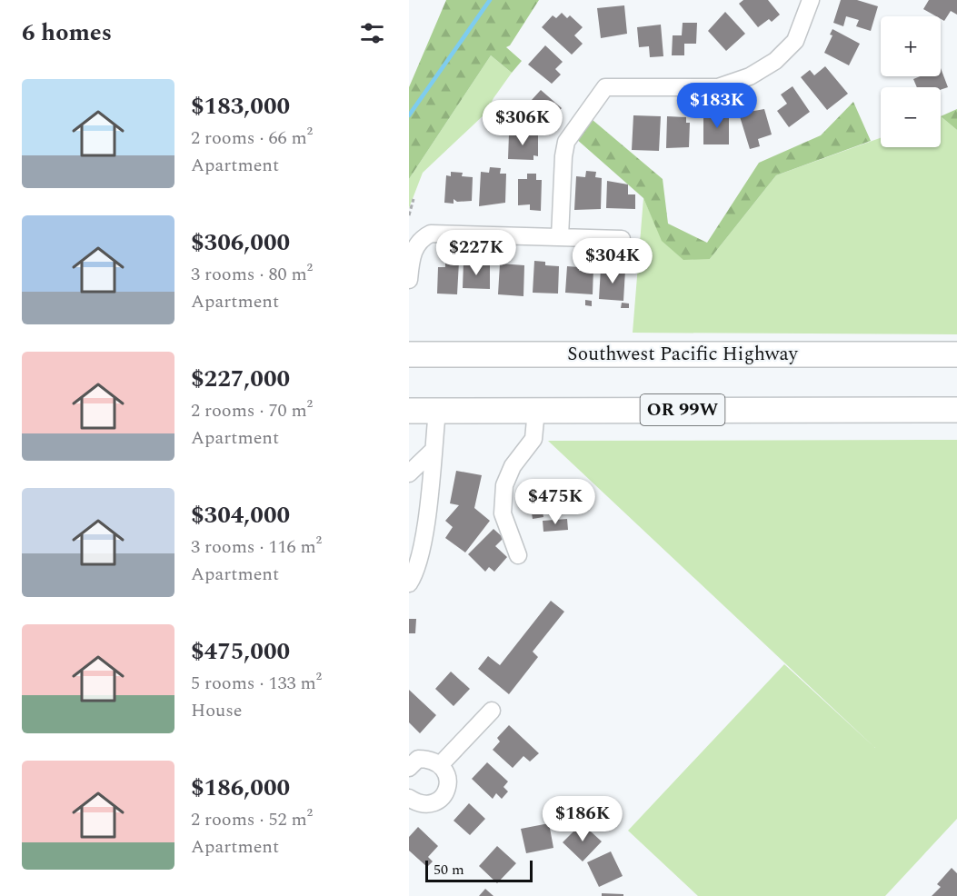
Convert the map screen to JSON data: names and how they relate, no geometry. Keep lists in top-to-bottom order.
{
  "streets": {
    "highway": ["Southwest Pacific Highway", "OR 99W"]
  },
  "scale_bar": "50 m",
  "page": {
    "heading": "6 homes",
    "map_buttons": ["+", "−"],
    "list": [
      {
        "name": "$183,000",
        "note": "2 rooms · 66 m² · Apartment"
      },
      {
        "name": "$306,000",
        "note": "3 rooms · 80 m² · Apartment"
      },
      {
        "name": "$227,000",
        "note": "2 rooms · 70 m² · Apartment"
      },
      {
        "name": "$304,000",
        "note": "3 rooms · 116 m² · Apartment"
      },
      {
        "name": "$475,000",
        "note": "5 rooms · 133 m² · House"
      },
      {
        "name": "$186,000",
        "note": "2 rooms · 52 m² · Apartment"
      }
    ],
    "price": [
      "$183K",
      "$306K",
      "$227K",
      "$304K",
      "$475K",
      "$186K"
    ],
    "scale": "50 m"
  }
}
